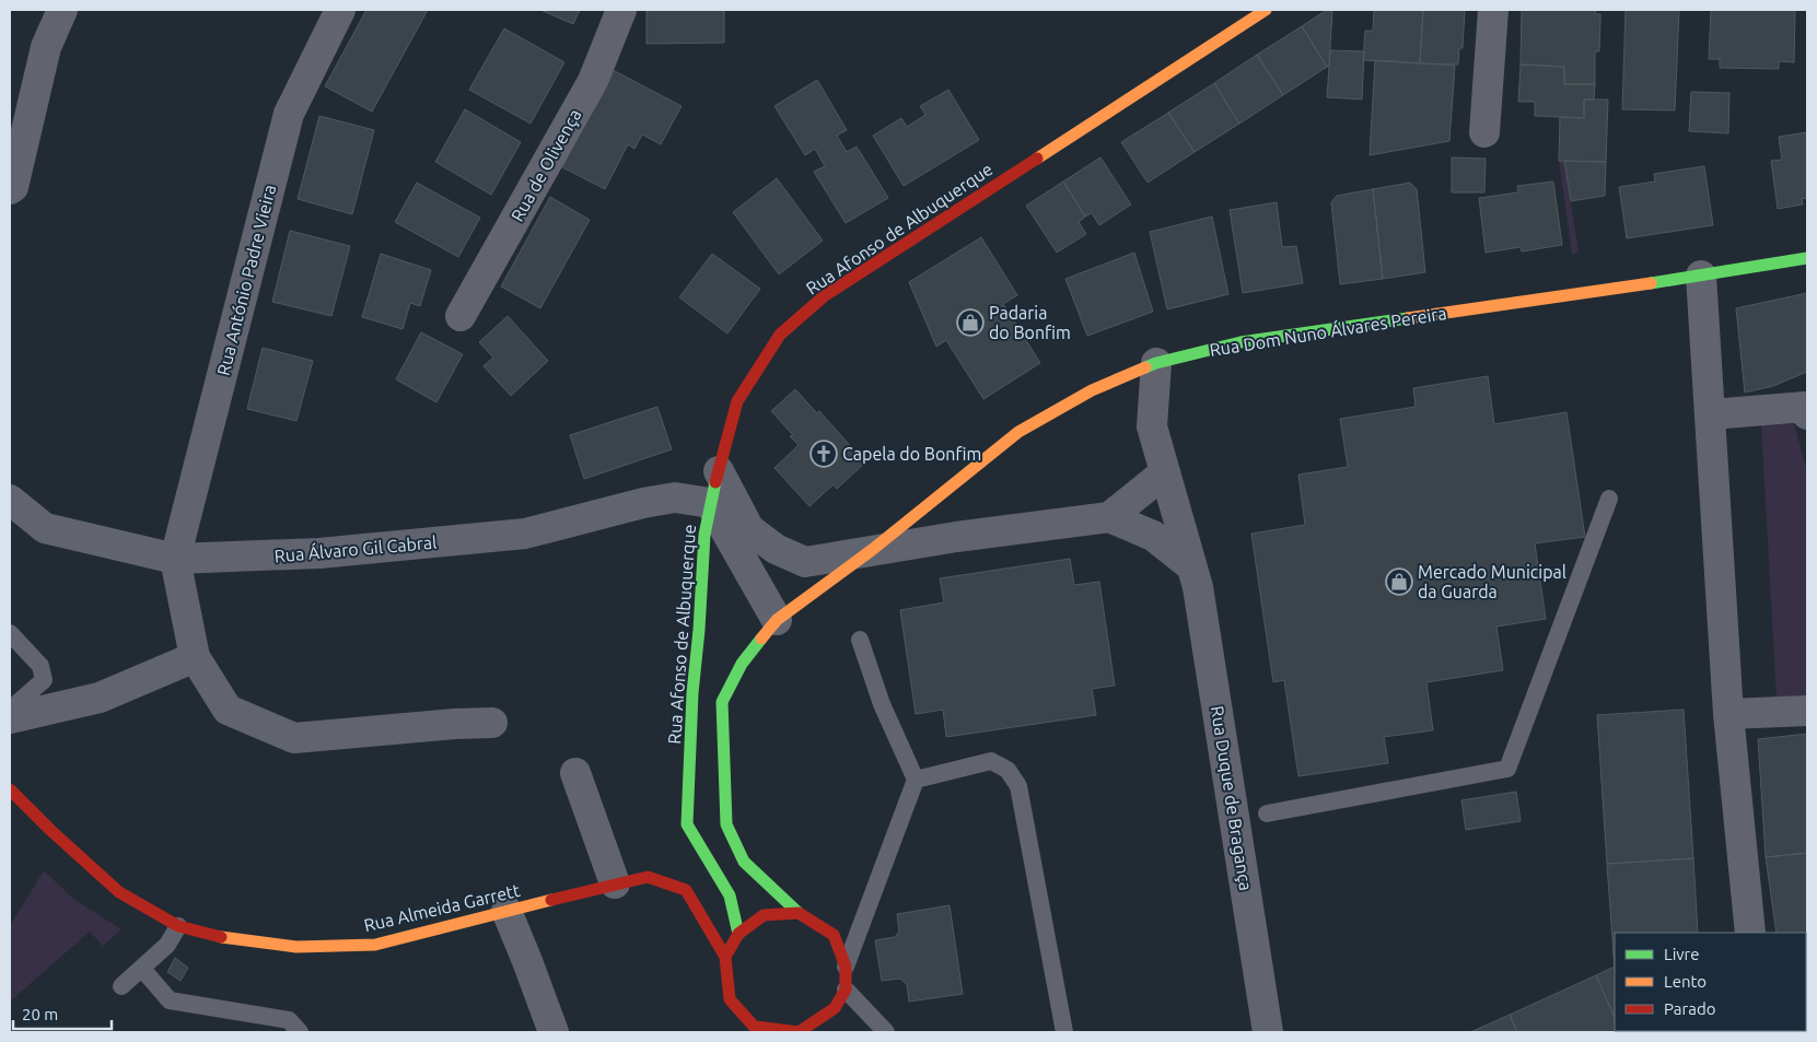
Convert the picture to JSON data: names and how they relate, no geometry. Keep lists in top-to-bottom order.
{
  "streets": {
    "street": [
      "Rua de Olivença",
      "Rua Afonso de Albuquerque",
      "Rua António Padre Vieira",
      "Rua Dom Nuno Álvares Pereira",
      "Rua Álvaro Gil Cabral",
      "Rua Duque de Bragança",
      "Rua Almeida Garrett"
    ]
  },
  "crossings": [
    ["Rua Afonso de Albuquerque", "Rua Dom Nuno Álvares Pereira"],
    ["Rua Afonso de Albuquerque", "Rua Álvaro Gil Cabral"],
    ["Rua Afonso de Albuquerque", "Rua Almeida Garrett"],
    ["Rua António Padre Vieira", "Rua Álvaro Gil Cabral"],
    ["Rua Dom Nuno Álvares Pereira", "Rua Duque de Bragança"],
    ["Rua Dom Nuno Álvares Pereira", "Rua Almeida Garrett"]
  ],
  "places": {
    "shop": ["Padaria do Bonfim", "Mercado Municipal da Guarda"],
    "church": ["Capela do Bonfim"]
  },
  "legend": ["Livre", "Lento", "Parado"],
  "scale_bar": "20 m"
}
